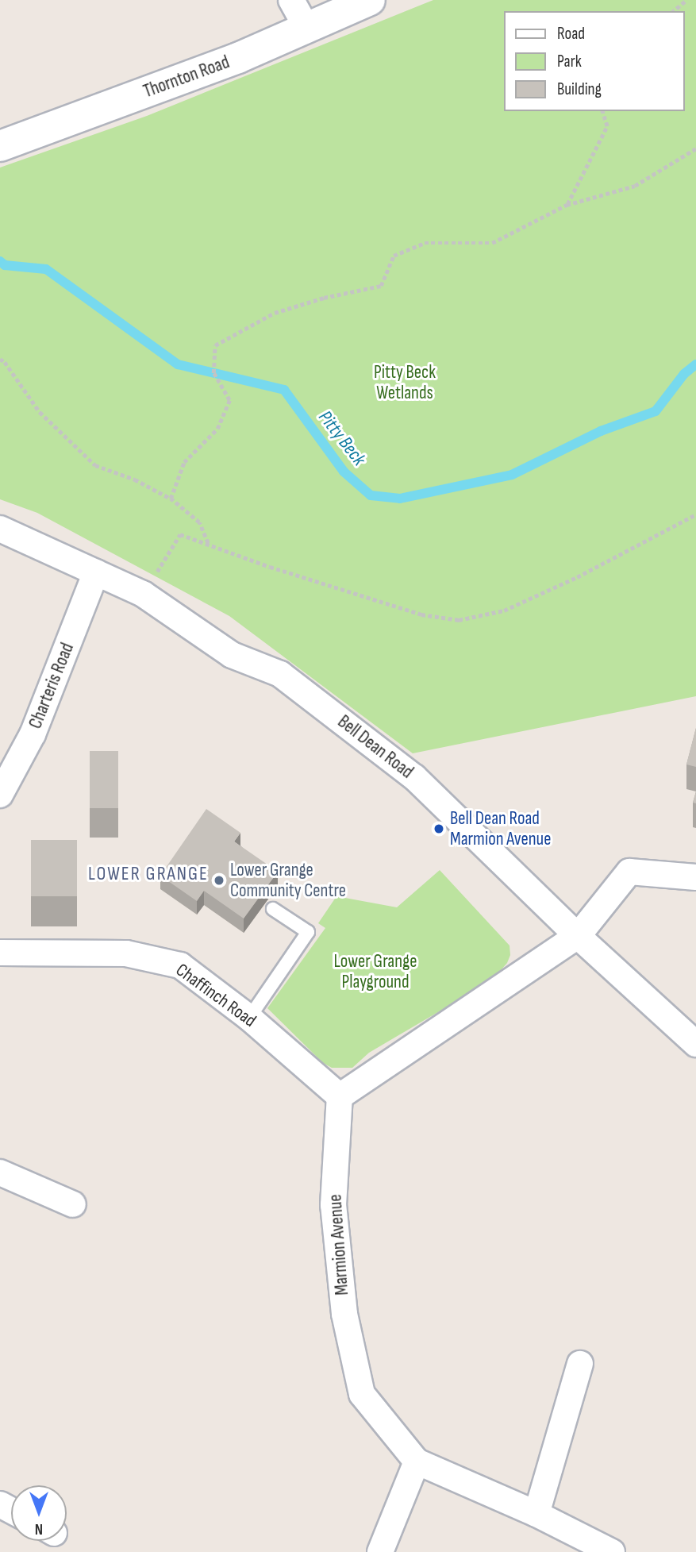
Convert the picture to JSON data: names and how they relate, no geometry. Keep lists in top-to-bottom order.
{
  "streets": {
    "main road": ["Thornton Road"],
    "street": [
      "Charteris Road",
      "Bell Dean Road",
      "Chaffinch Road",
      "Marmion Avenue"
    ]
  },
  "crossings": [
    ["Charteris Road", "Bell Dean Road"],
    ["Chaffinch Road", "Marmion Avenue"]
  ],
  "districts": ["LOWER GRANGE"],
  "water": ["Pitty Beck"],
  "parks": ["Pitty Beck Wetlands", "Lower Grange Playground"],
  "places": ["Bell Dean Road Marmion Avenue", "Lower Grange Community Centre"],
  "legend": ["Road", "Park", "Building"],
  "north": "bottom"
}
